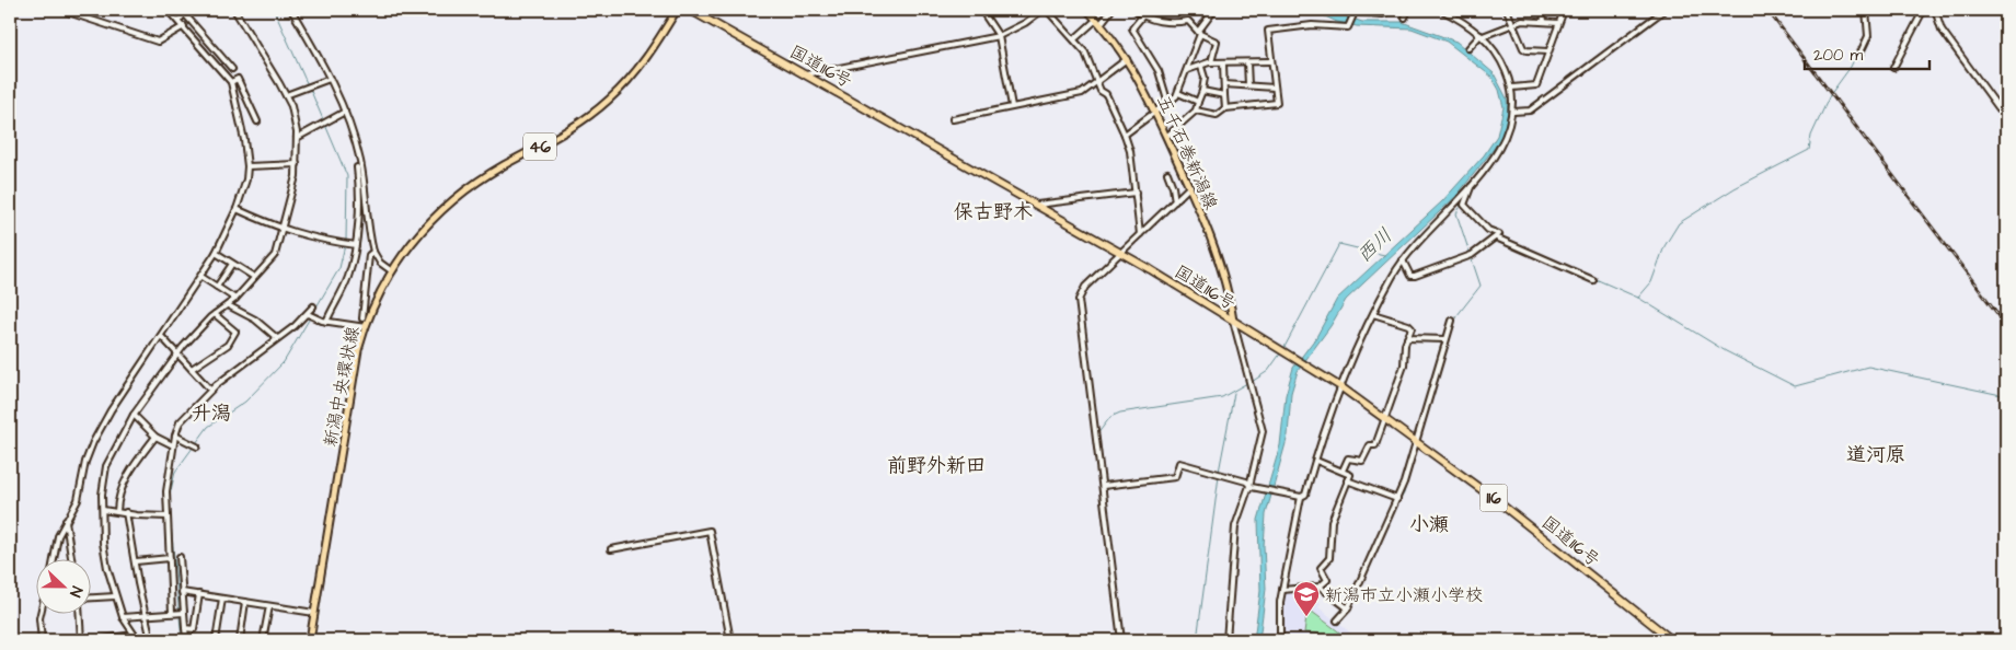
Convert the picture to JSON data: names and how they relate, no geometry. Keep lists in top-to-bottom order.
{
  "streets": {
    "highway": ["国道116号", "116"],
    "main road": ["46", "五千石巻新潟線", "新潟中央環状線"]
  },
  "crossings": [
    ["国道116号", "五千石巻新潟線"]
  ],
  "districts": [
    "保古野木",
    "升潟",
    "道河原",
    "前野外新田",
    "小瀬"
  ],
  "water": ["西川"],
  "places": {
    "school or university": ["新潟市立小瀬小学校"]
  },
  "scale_bar": "200 m",
  "north": "right"
}
